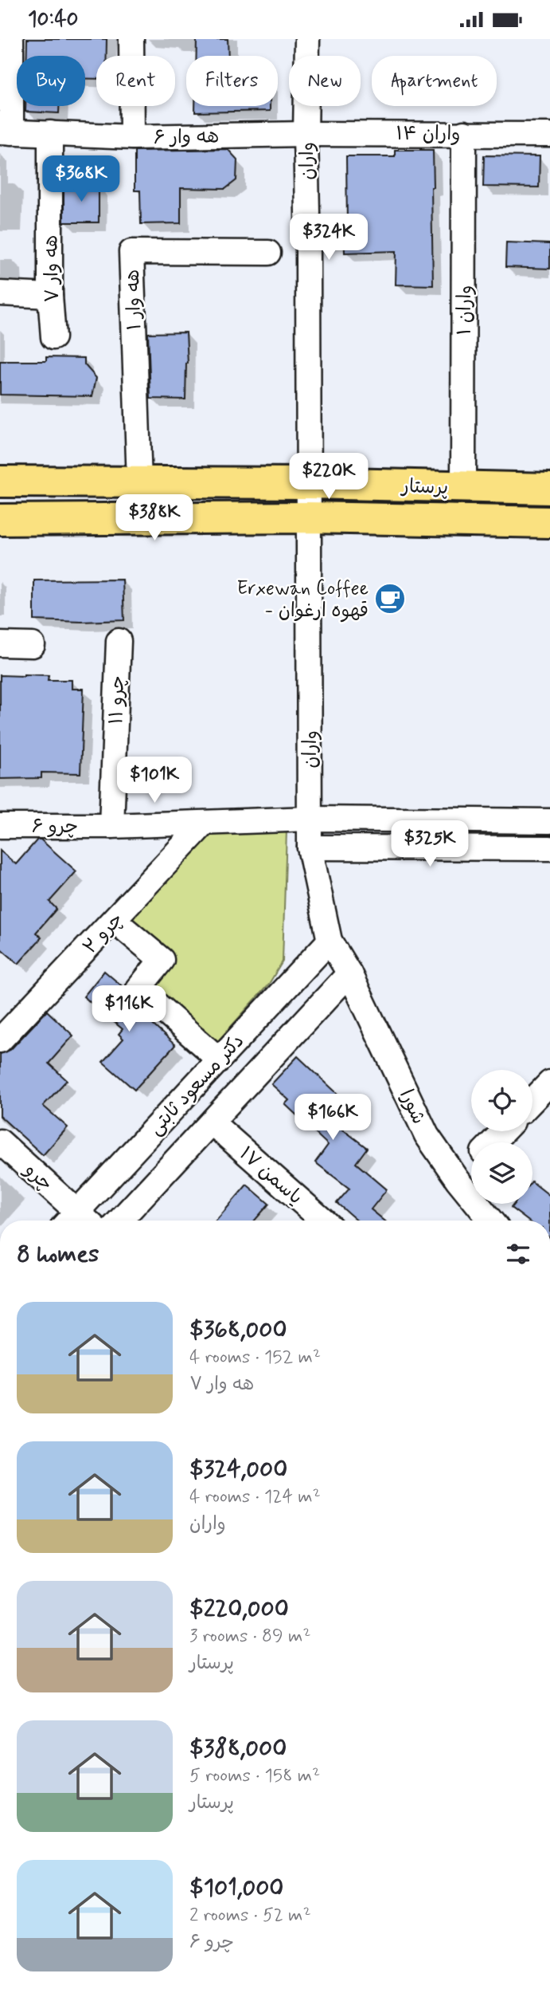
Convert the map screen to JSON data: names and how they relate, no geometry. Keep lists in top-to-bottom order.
{
  "streets": {
    "main road": ["پرستار"],
    "street": [
      "واران ۱۴",
      "هه وار ۶",
      "واران",
      "هه وار ۷",
      "هه وار ۱",
      "واران ۱",
      "چرو ۱۱",
      "چرو ۶",
      "چرو ۲",
      "دکتر مسعود ثابتی",
      "شورا",
      "یاسمن ۱۷",
      "چرو"
    ]
  },
  "crossings": [
    ["واران ۱۴", "هه وار ۶"],
    ["واران ۱۴", "واران"],
    ["واران ۱۴", "واران ۱"],
    ["هه وار ۶", "واران"],
    ["هه وار ۶", "هه وار ۷"],
    ["واران", "پرستار"],
    ["واران", "چرو ۶"],
    ["واران", "دکتر مسعود ثابتی"],
    ["واران", "شورا"],
    ["هه وار ۱", "پرستار"],
    ["واران ۱", "پرستار"],
    ["چرو ۱۱", "چرو ۶"],
    ["چرو ۶", "چرو ۲"],
    ["دکتر مسعود ثابتی", "شورا"],
    ["دکتر مسعود ثابتی", "یاسمن ۱۷"],
    ["دکتر مسعود ثابتی", "چرو"]
  ],
  "places": {
    "cafe": ["Erxewan Coffee - قهوه ارغوان"]
  },
  "page": {
    "status": "10:40",
    "chip": [
      "Buy",
      "Rent",
      "Filters",
      "New",
      "Apartment"
    ],
    "price": [
      "$368K",
      "$324K",
      "$220K",
      "$388K",
      "$101K",
      "$325K",
      "$116K",
      "$166K"
    ],
    "heading": "8 homes",
    "list": [
      {
        "name": "$368,000",
        "note": "4 rooms · 152 m² · هه وار ۷"
      },
      {
        "name": "$324,000",
        "note": "4 rooms · 124 m² · واران"
      },
      {
        "name": "$220,000",
        "note": "3 rooms · 89 m² · پرستار"
      },
      {
        "name": "$388,000",
        "note": "5 rooms · 158 m² · پرستار"
      },
      {
        "name": "$101,000",
        "note": "2 rooms · 52 m² · چرو ۶"
      }
    ]
  }
}
